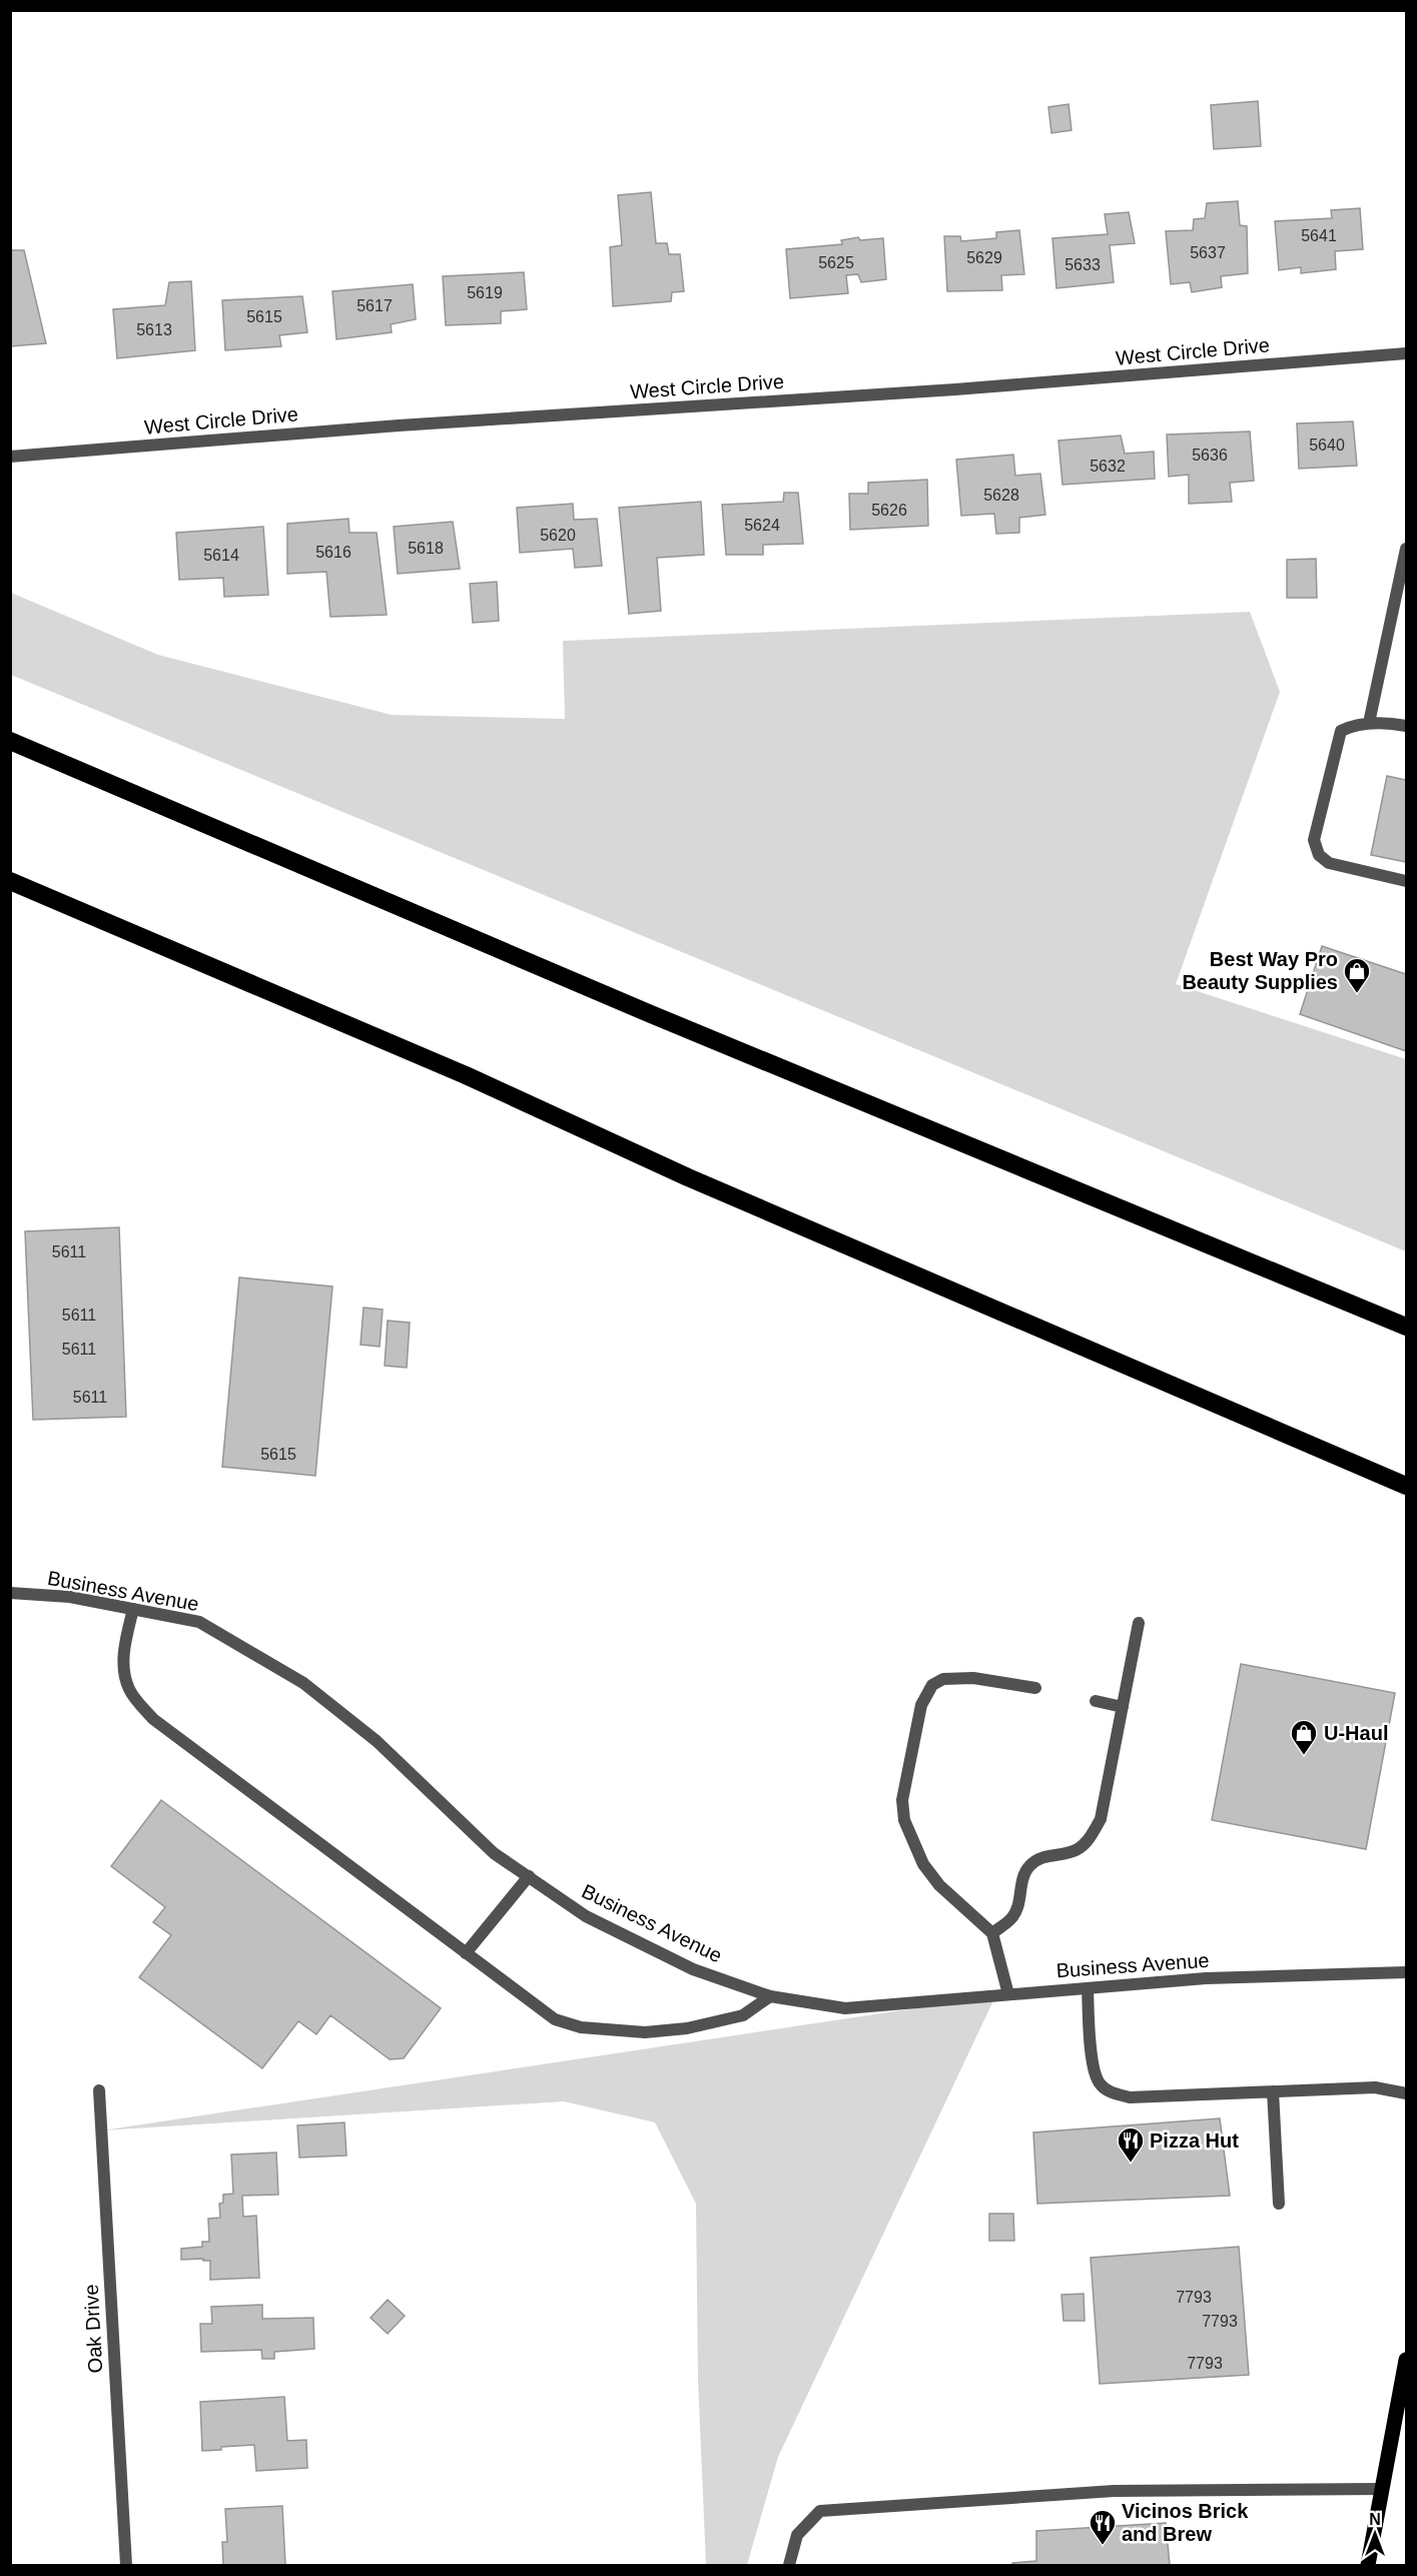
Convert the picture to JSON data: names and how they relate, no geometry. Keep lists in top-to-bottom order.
{
  "streets": {
    "street": ["West Circle Drive", "Business Avenue", "Oak Drive"]
  },
  "places": {
    "shop": ["Best Way Pro Beauty Supplies", "U-Haul"],
    "restaurant": ["Pizza Hut", "Vicinos Brick and Brew"]
  },
  "house_numbers": [
    "5641",
    "5637",
    "5629",
    "5625",
    "5633",
    "5619",
    "5617",
    "5615",
    "5613",
    "5640",
    "5636",
    "5632",
    "5628",
    "5626",
    "5624",
    "5620",
    "5618",
    "5616",
    "5614",
    "5611",
    "5611",
    "5611",
    "5611",
    "5615",
    "7793",
    "7793",
    "7793"
  ],
  "north": "top"
}
